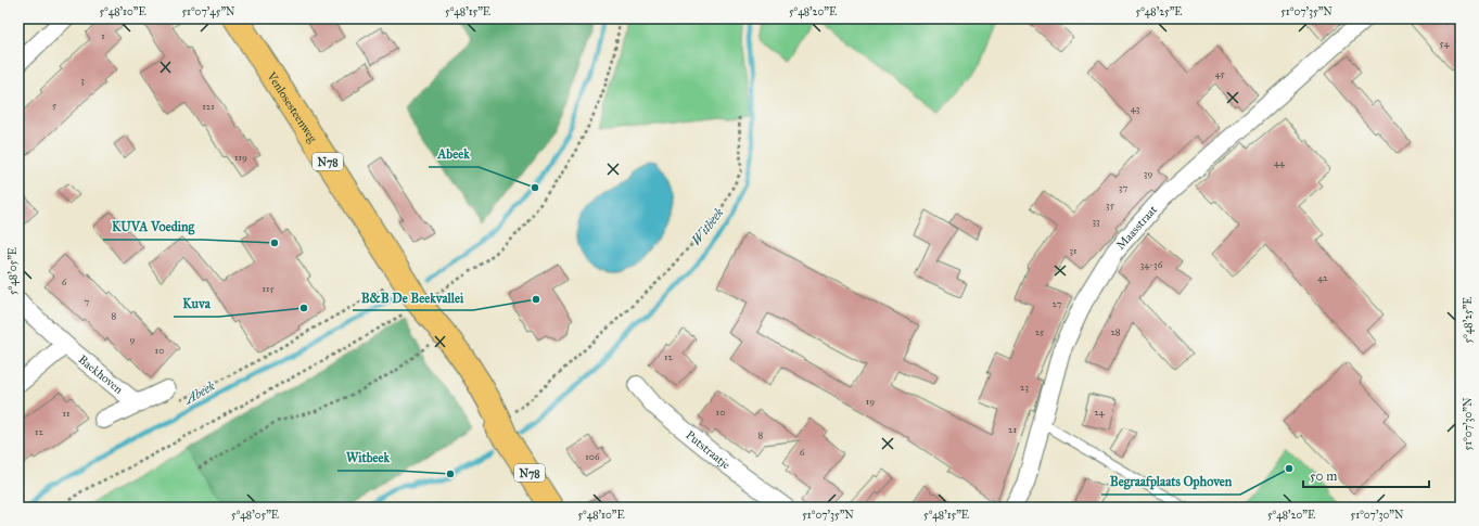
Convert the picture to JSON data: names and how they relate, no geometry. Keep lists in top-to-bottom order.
{
  "streets": {
    "main road": ["Venlosesteenweg", "N78"],
    "street": ["Maasstraat", "Baekhoven", "Putstraatje"]
  },
  "water": ["Witbeek", "Abeek"],
  "places": [
    "Abeek",
    "KUVA Voeding",
    "B&B De Beekvallei",
    "Kuva",
    "Begraafplaats Ophoven",
    "Witbeek"
  ],
  "house_numbers": [
    "1",
    "54",
    "45",
    "3",
    "5",
    "121",
    "43",
    "119",
    "44",
    "39",
    "37",
    "35",
    "33",
    "31",
    "34-36",
    "42",
    "6",
    "115",
    "7",
    "27",
    "8",
    "25",
    "28",
    "9",
    "10",
    "12",
    "23",
    "19",
    "10",
    "24",
    "11",
    "21",
    "12",
    "8",
    "6",
    "106"
  ],
  "scale_bar": "50 m",
  "coordinates": [
    "5°48'10\"E",
    "51°07'45\"N",
    "5°48'15\"E",
    "5°48'20\"E",
    "5°48'25\"E",
    "51°07'35\"N",
    "5°48'05\"E",
    "51°07'30\"N"
  ]
}
